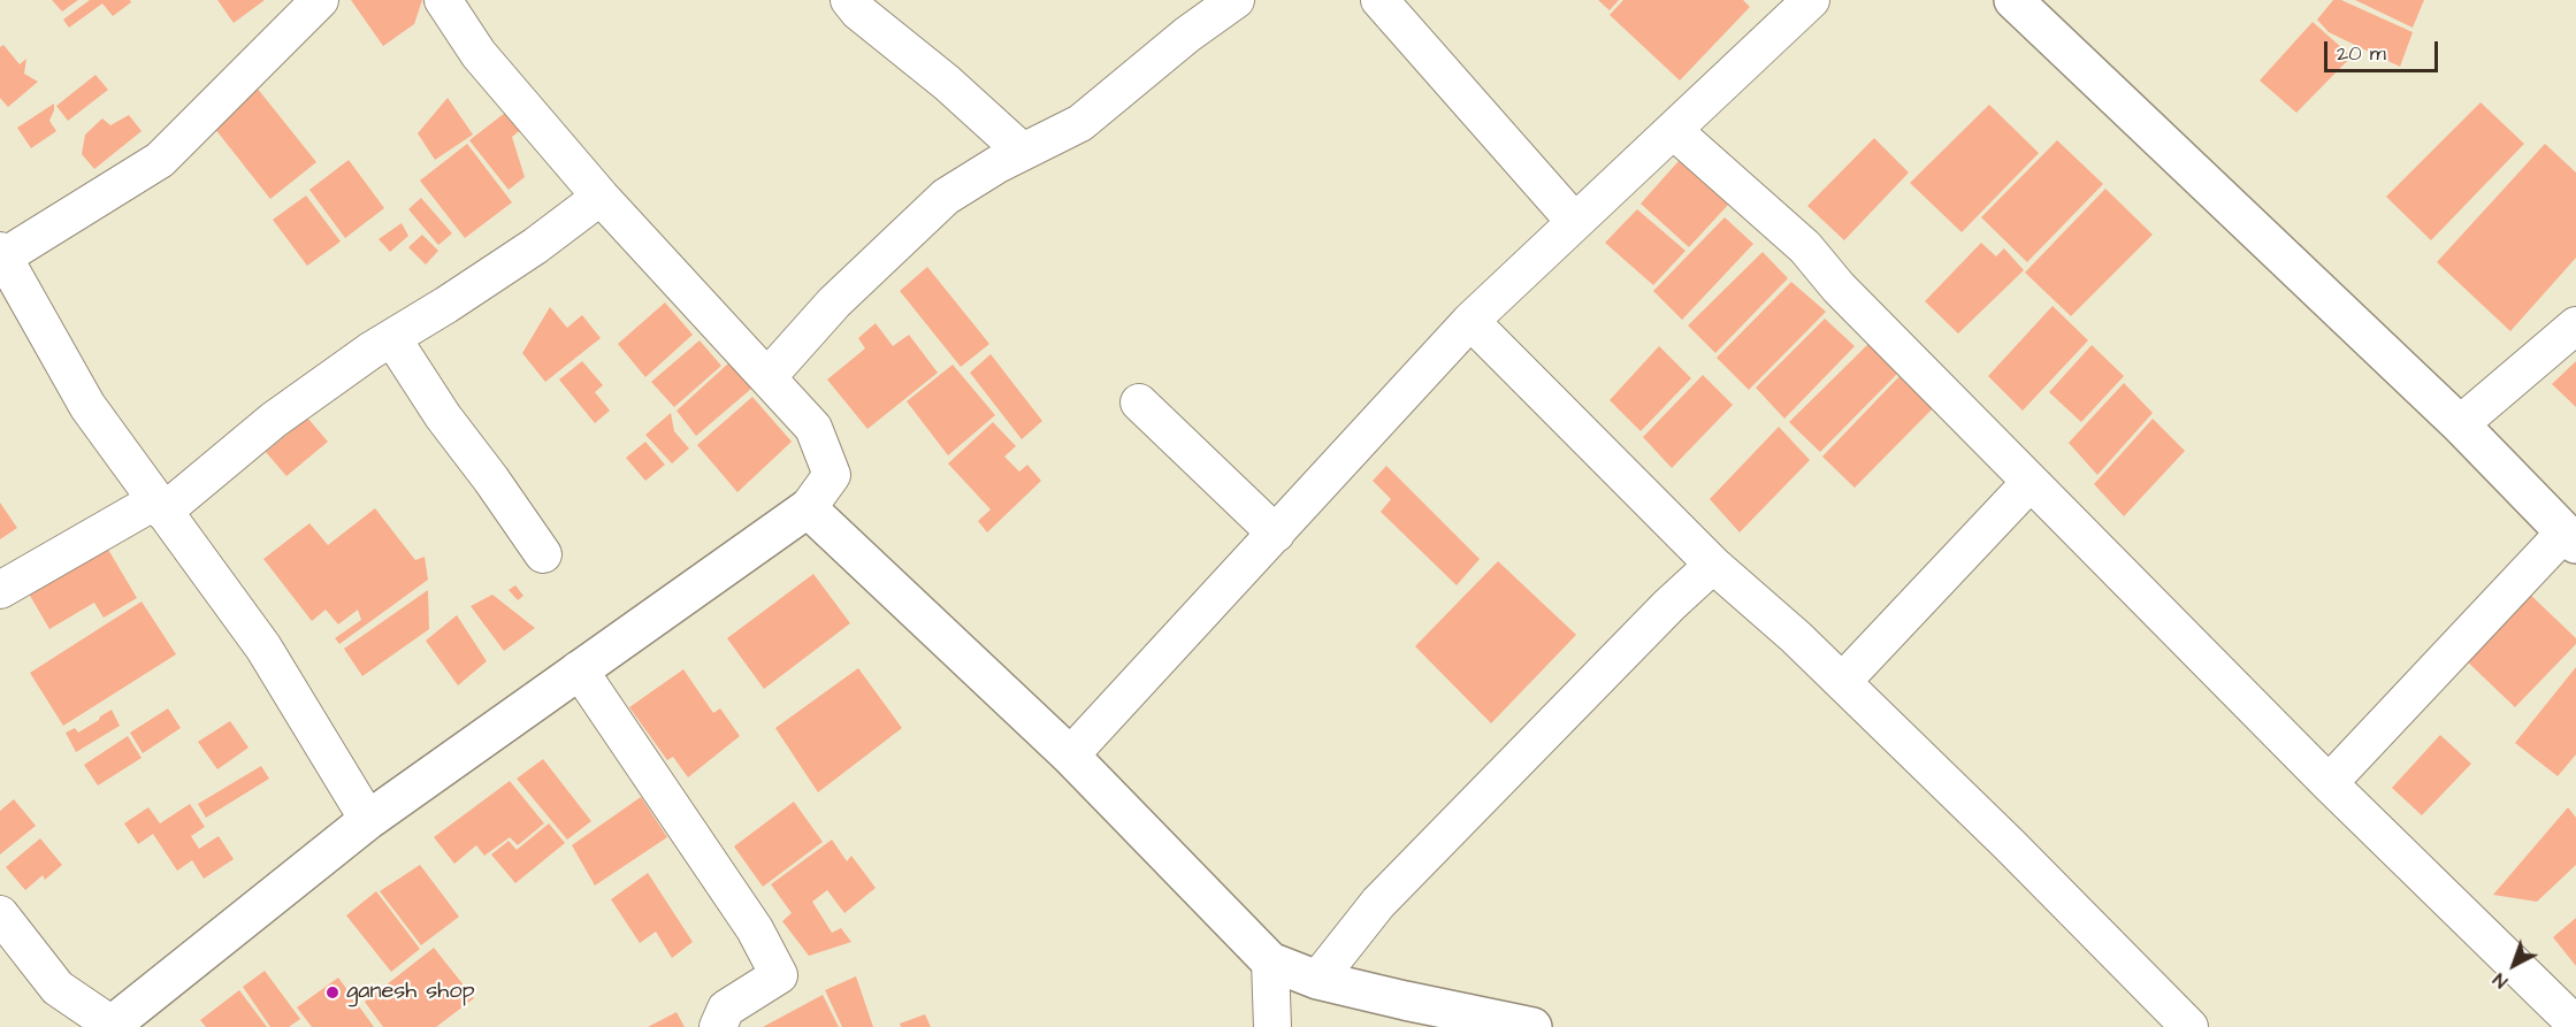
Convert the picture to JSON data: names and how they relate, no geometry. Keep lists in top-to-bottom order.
{
  "places": ["ganesh shop"],
  "scale_bar": "20 m",
  "north": "bottom left"
}
